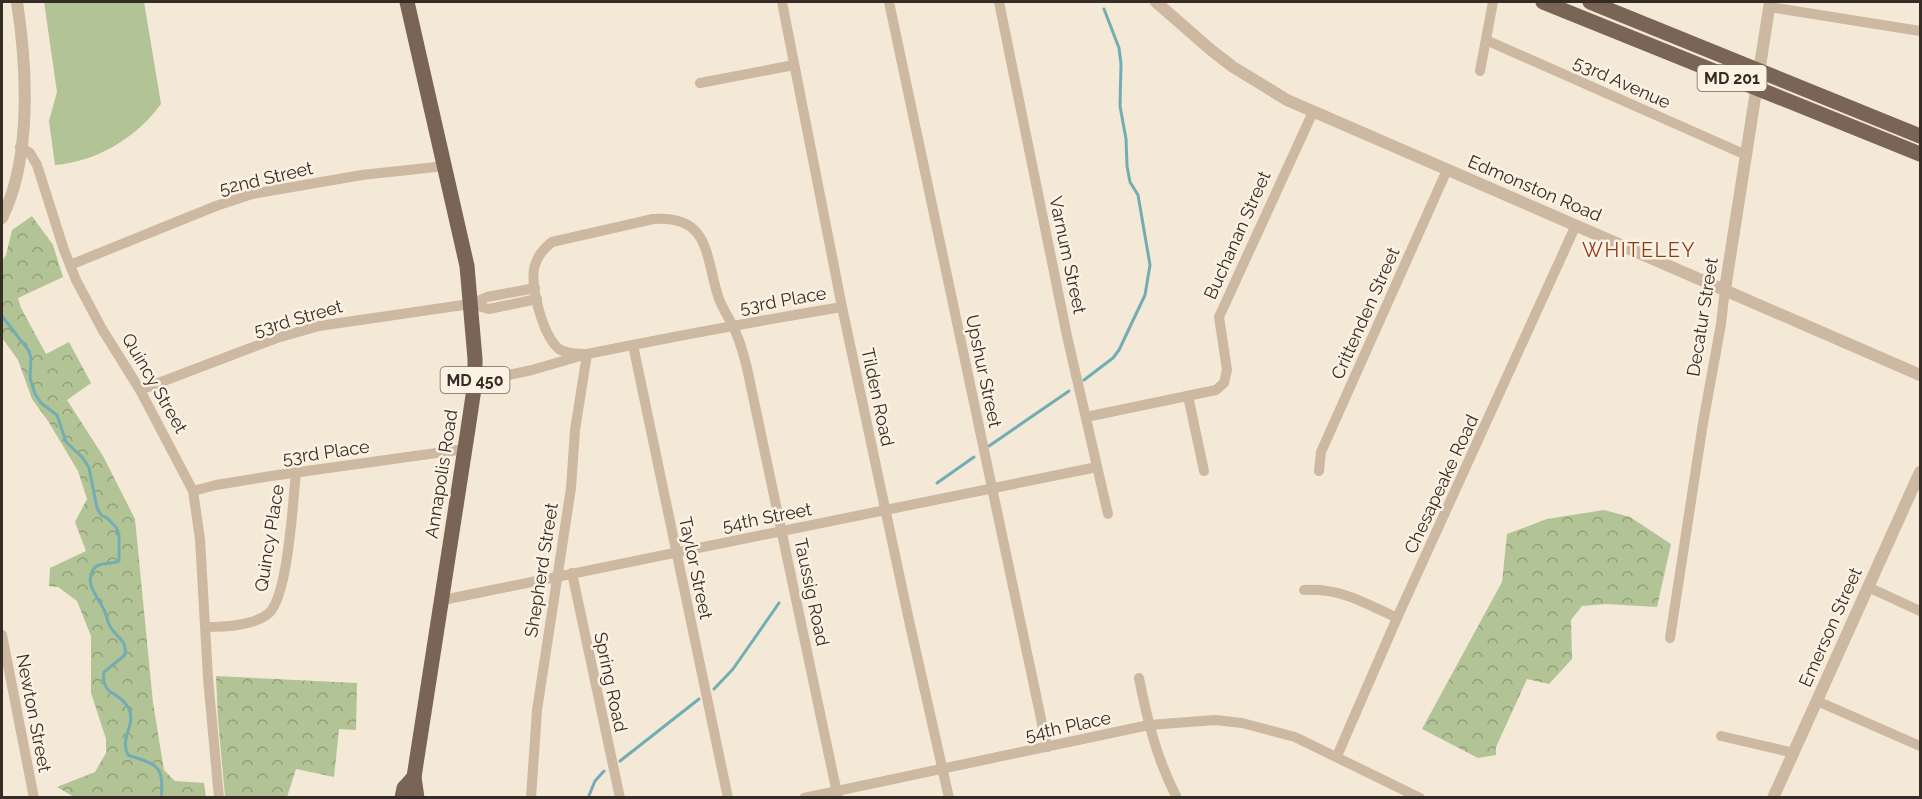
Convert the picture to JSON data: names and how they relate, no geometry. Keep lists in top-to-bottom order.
{
  "streets": {
    "main road": ["MD 201", "MD 450", "Annapolis Road"],
    "street": [
      "53rd Avenue",
      "52nd Street",
      "Edmonston Road",
      "Buchanan Street",
      "Varnum Street",
      "53rd Place",
      "Crittenden Street",
      "Decatur Street",
      "53rd Street",
      "Upshur Street",
      "Quincy Street",
      "Tilden Road",
      "Chesapeake Road",
      "54th Street",
      "Quincy Place",
      "Taylor Street",
      "Shepherd Street",
      "Taussig Road",
      "Emerson Street",
      "Spring Road",
      "Newton Street",
      "54th Place"
    ]
  },
  "crossings": [
    ["MD 201", "Decatur Street"],
    ["53rd Avenue", "Decatur Street"],
    ["52nd Street", "Quincy Street"],
    ["52nd Street", "Annapolis Road"],
    ["Edmonston Road", "Buchanan Street"],
    ["Edmonston Road", "Crittenden Street"],
    ["Edmonston Road", "Decatur Street"],
    ["Edmonston Road", "Chesapeake Road"],
    ["Varnum Street", "54th Street"],
    ["53rd Place", "Quincy Street"],
    ["53rd Place", "Tilden Road"],
    ["53rd Place", "Annapolis Road"],
    ["53rd Place", "Quincy Place"],
    ["53rd Place", "Taylor Street"],
    ["53rd Place", "Shepherd Street"],
    ["53rd Place", "Taussig Road"],
    ["53rd Street", "Quincy Street"],
    ["53rd Street", "Annapolis Road"],
    ["Upshur Street", "54th Street"],
    ["Upshur Street", "54th Place"],
    ["Quincy Street", "Quincy Place"],
    ["Tilden Road", "54th Street"],
    ["Tilden Road", "54th Place"],
    ["Annapolis Road", "54th Street"],
    ["Chesapeake Road", "54th Place"],
    ["54th Street", "Taylor Street"],
    ["54th Street", "Shepherd Street"],
    ["54th Street", "Taussig Road"],
    ["54th Street", "Spring Road"],
    ["Taussig Road", "54th Place"]
  ],
  "districts": ["WHITELEY"]
}
